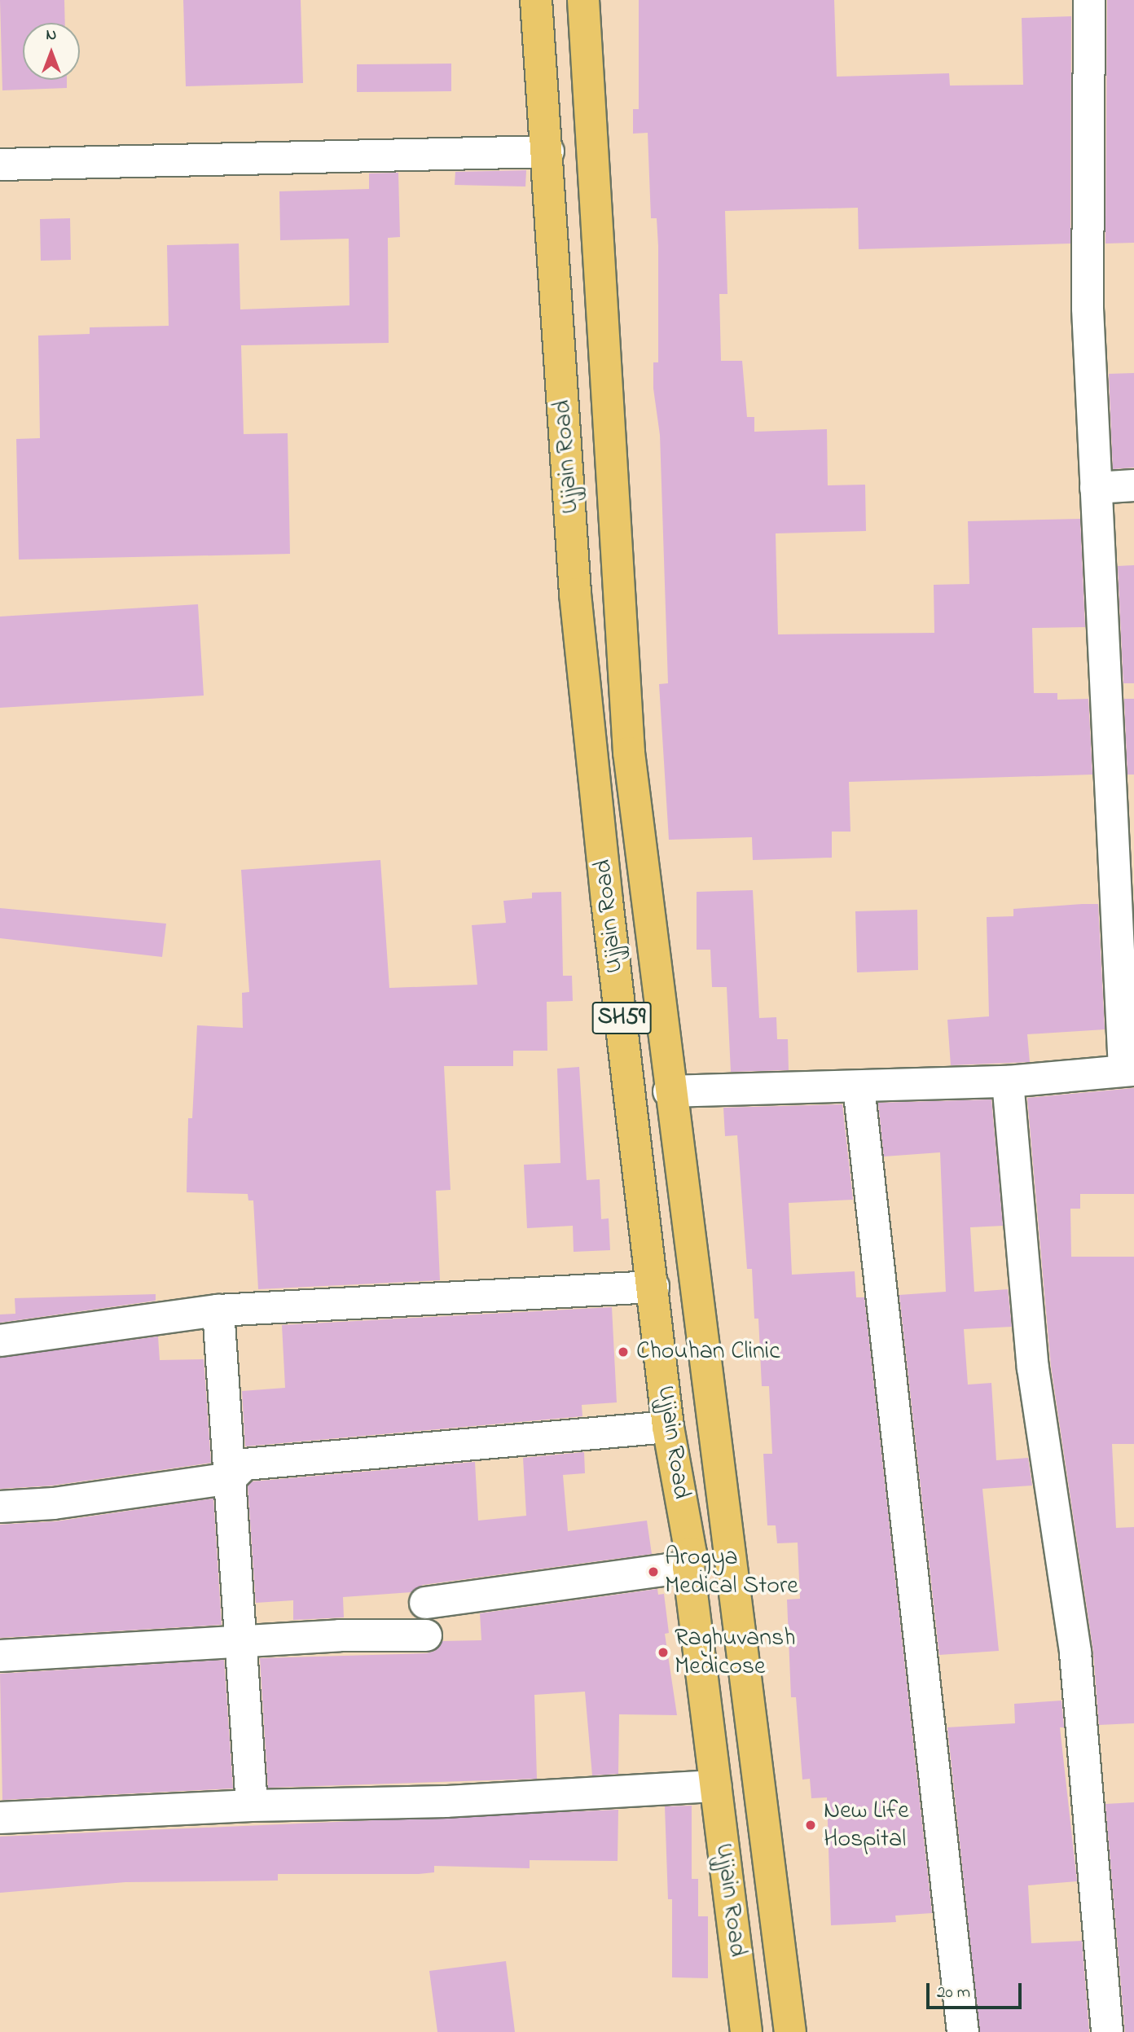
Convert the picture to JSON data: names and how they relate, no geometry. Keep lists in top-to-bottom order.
{
  "streets": {
    "main road": ["Ujjain Road", "SH59"]
  },
  "places": [
    "Chouhan Clinic",
    "Arogya Medical Store",
    "Raghuvansh Medicose",
    "New Life Hospital"
  ],
  "scale_bar": "20 m",
  "north": "top"
}
